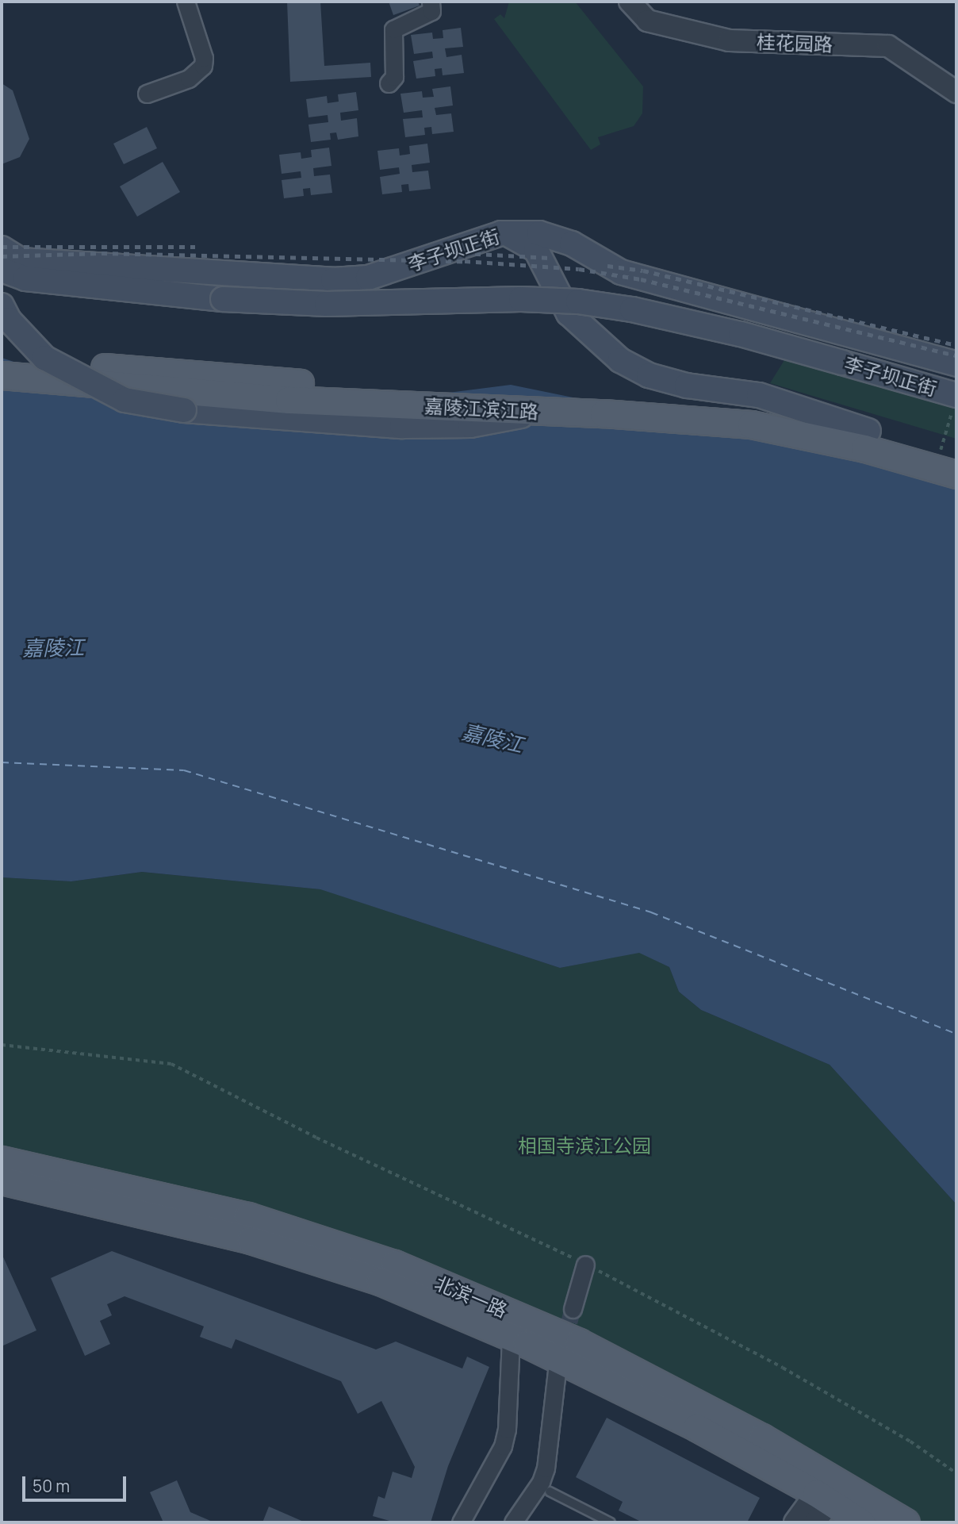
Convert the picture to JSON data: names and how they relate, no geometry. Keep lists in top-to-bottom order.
{
  "streets": {
    "main road": ["李子坝正街", "嘉陵江滨江路", "北滨一路"],
    "street": ["桂花园路"]
  },
  "water": ["嘉陵江"],
  "parks": ["相国寺滨江公园"],
  "scale_bar": "50 m"
}
